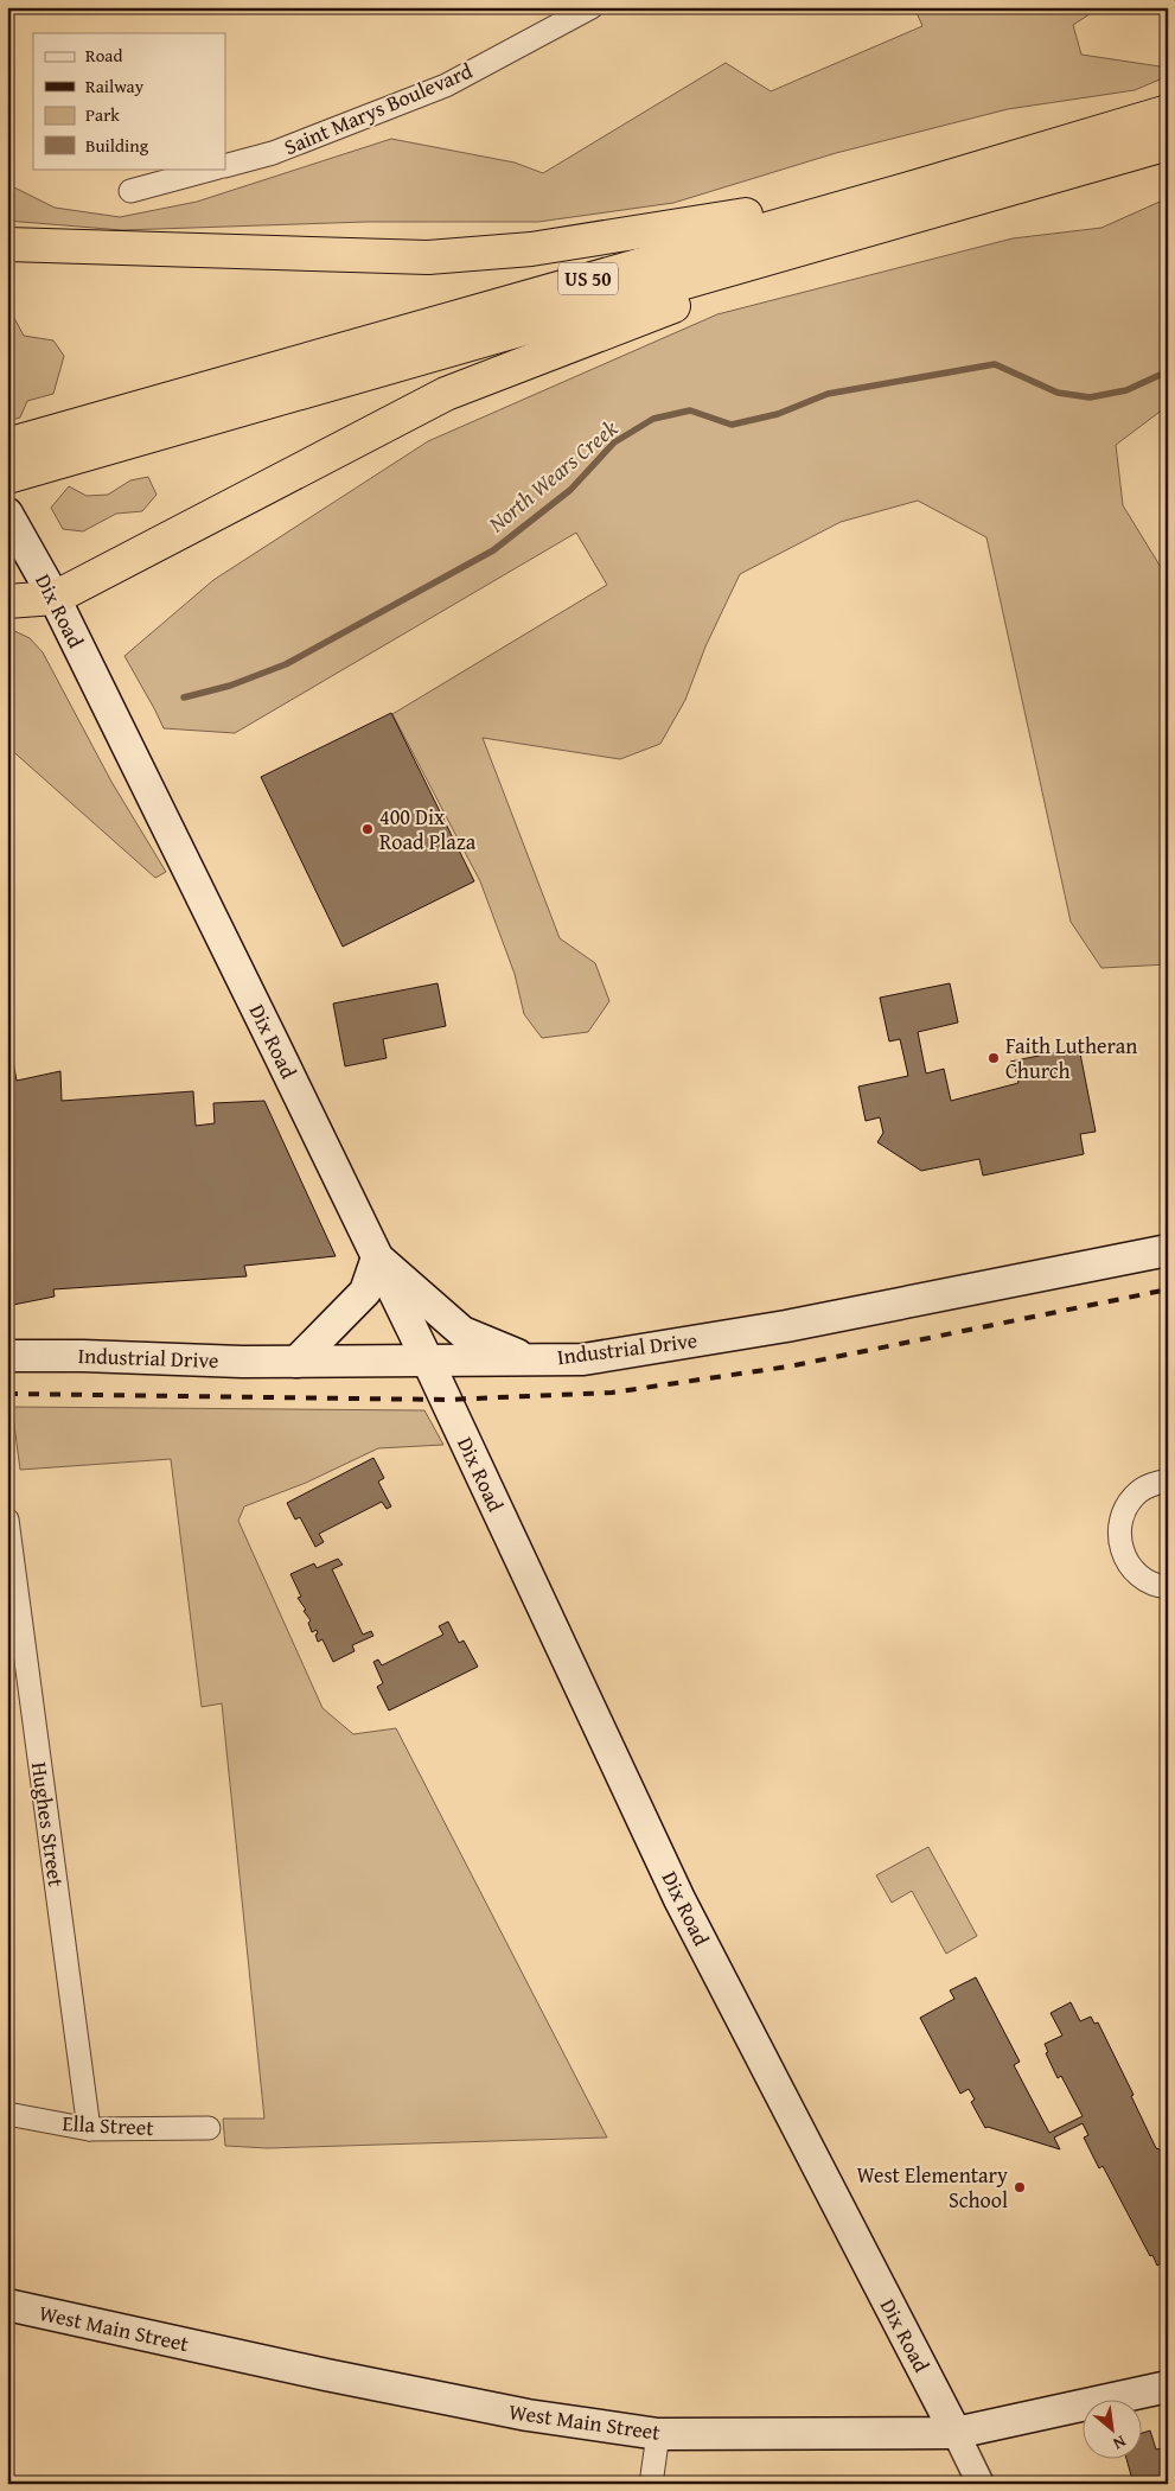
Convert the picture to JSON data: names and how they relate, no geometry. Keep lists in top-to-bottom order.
{
  "streets": {
    "highway": ["US 50"],
    "main road": ["Dix Road", "Industrial Drive", "West Main Street"],
    "street": ["Saint Marys Boulevard", "Hughes Street", "Ella Street"]
  },
  "crossings": [
    ["Dix Road", "Industrial Drive"],
    ["Dix Road", "West Main Street"],
    ["Hughes Street", "Ella Street"]
  ],
  "water": ["North Wears Creek"],
  "places": ["400 Dix Road Plaza", "Faith Lutheran Church", "West Elementary School"],
  "legend": [
    "Road",
    "Railway",
    "Park",
    "Building"
  ],
  "north": "bottom right"
}
